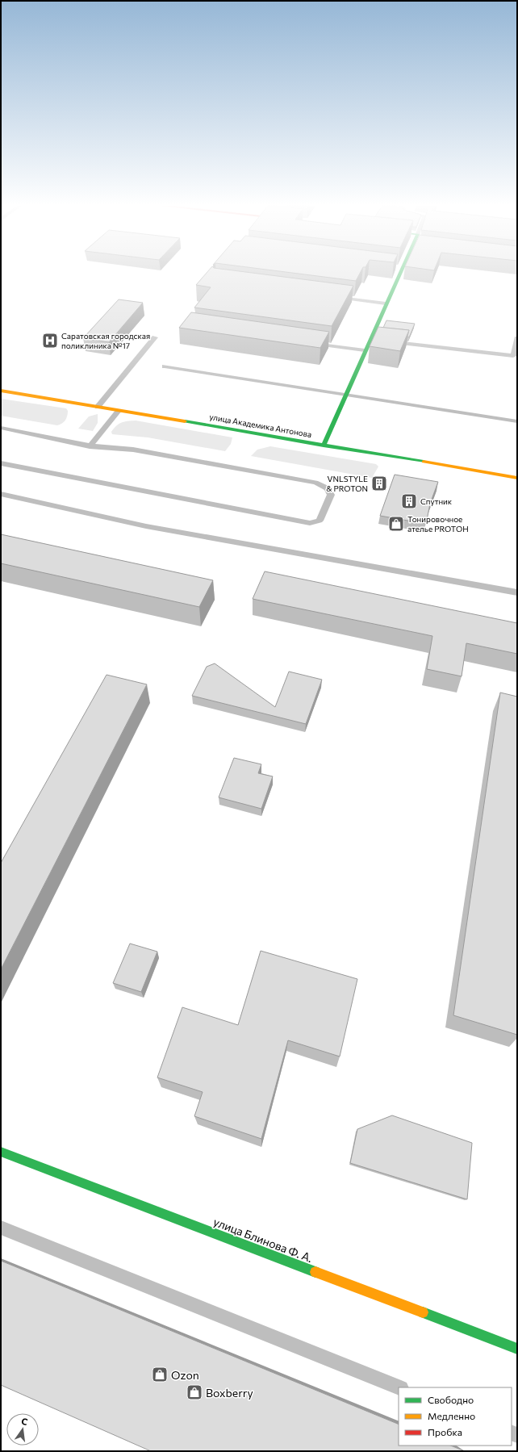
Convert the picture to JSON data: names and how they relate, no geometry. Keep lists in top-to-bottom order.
{
  "streets": {
    "street": ["улица Академика Антонова", "улица Блинова Ф. А."]
  },
  "places": {
    "hospital": ["Саратовская городская поликлиника №17"],
    "building": ["VNLSTYLE & PROTON", "Спутник"],
    "shop": ["Тонировочное ателье PROTOH", "Ozon", "Boxberry"]
  },
  "legend": ["Свободно", "Медленно", "Пробка"],
  "north": "top"
}
